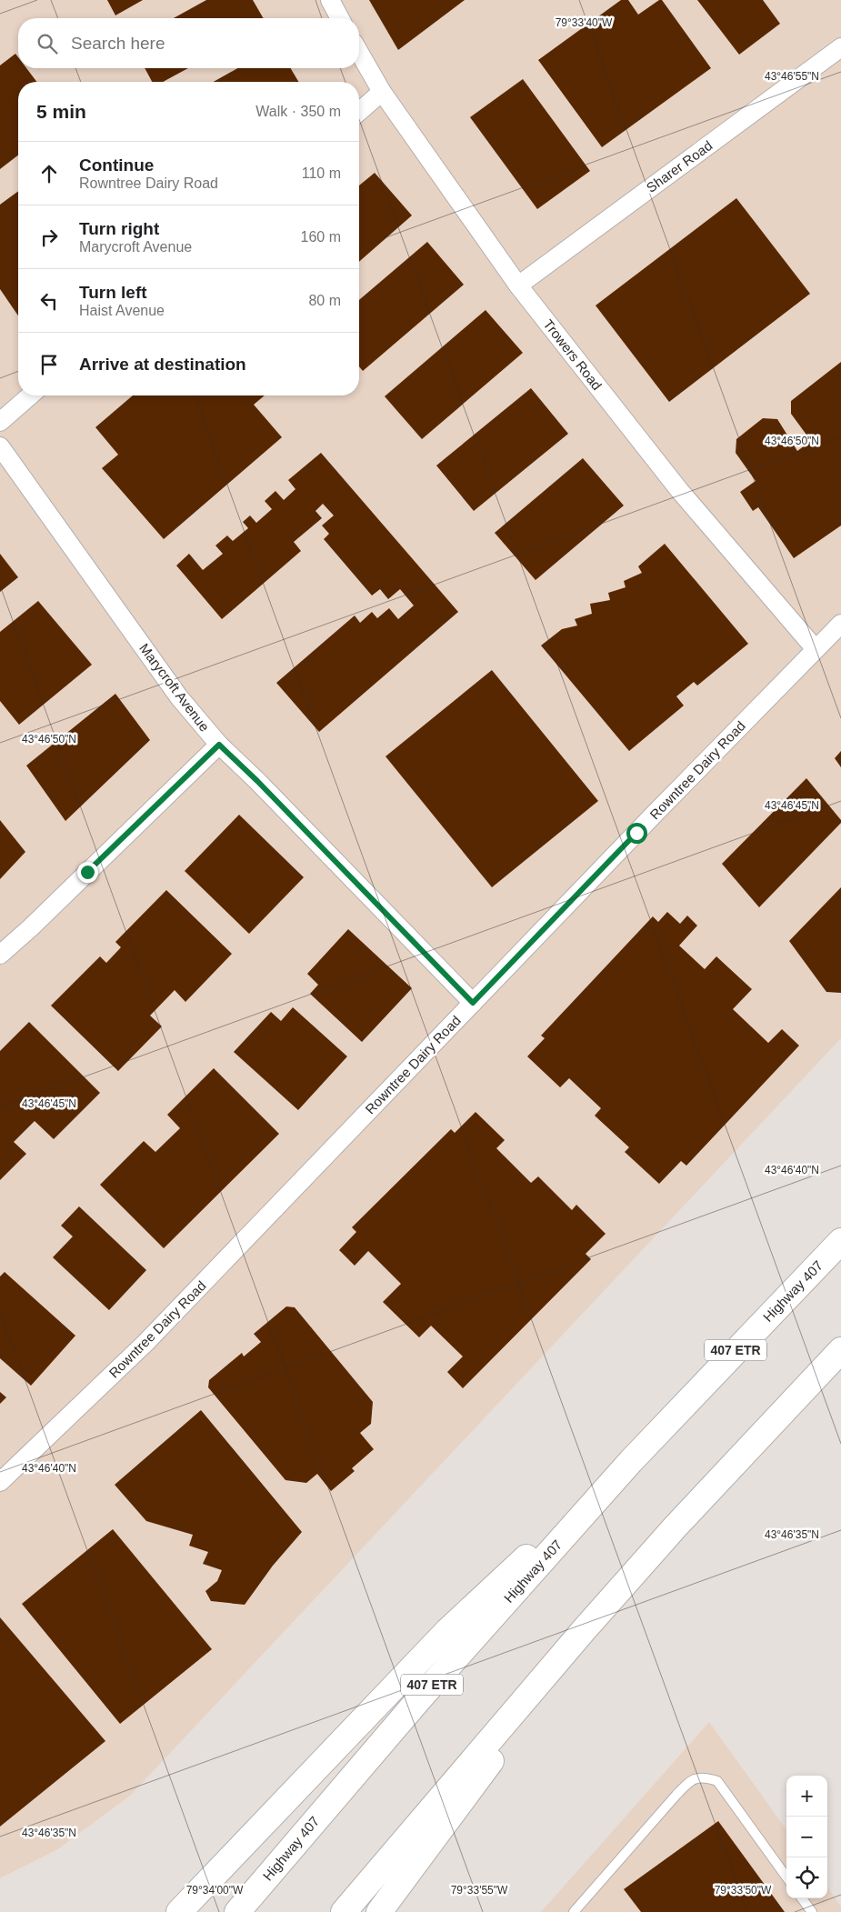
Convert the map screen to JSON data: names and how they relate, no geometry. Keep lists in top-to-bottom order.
{
  "streets": {
    "highway": ["Highway 407", "407 ETR"],
    "street": [
      "Sharer Road",
      "Trowers Road",
      "Marycroft Avenue",
      "Rowntree Dairy Road"
    ]
  },
  "crossings": [
    ["Sharer Road", "Trowers Road"],
    ["Trowers Road", "Rowntree Dairy Road"],
    ["Marycroft Avenue", "Rowntree Dairy Road"]
  ],
  "page": {
    "search": "Search here",
    "heading": ["5 min", "Walk · 350 m"],
    "list": [
      ["Continue", "Rowntree Dairy Road", "110 m"],
      ["Turn right", "Marycroft Avenue", "160 m"],
      ["Turn left", "Haist Avenue", "80 m"],
      "Arrive at destination"
    ],
    "map_buttons": ["+", "−"]
  },
  "coordinates": [
    "79°33'40\"W",
    "43°46'55\"N",
    "43°46'50\"N",
    "43°46'45\"N",
    "43°46'40\"N",
    "43°46'35\"N",
    "79°34'00\"W",
    "79°33'55\"W",
    "79°33'50\"W"
  ]
}
